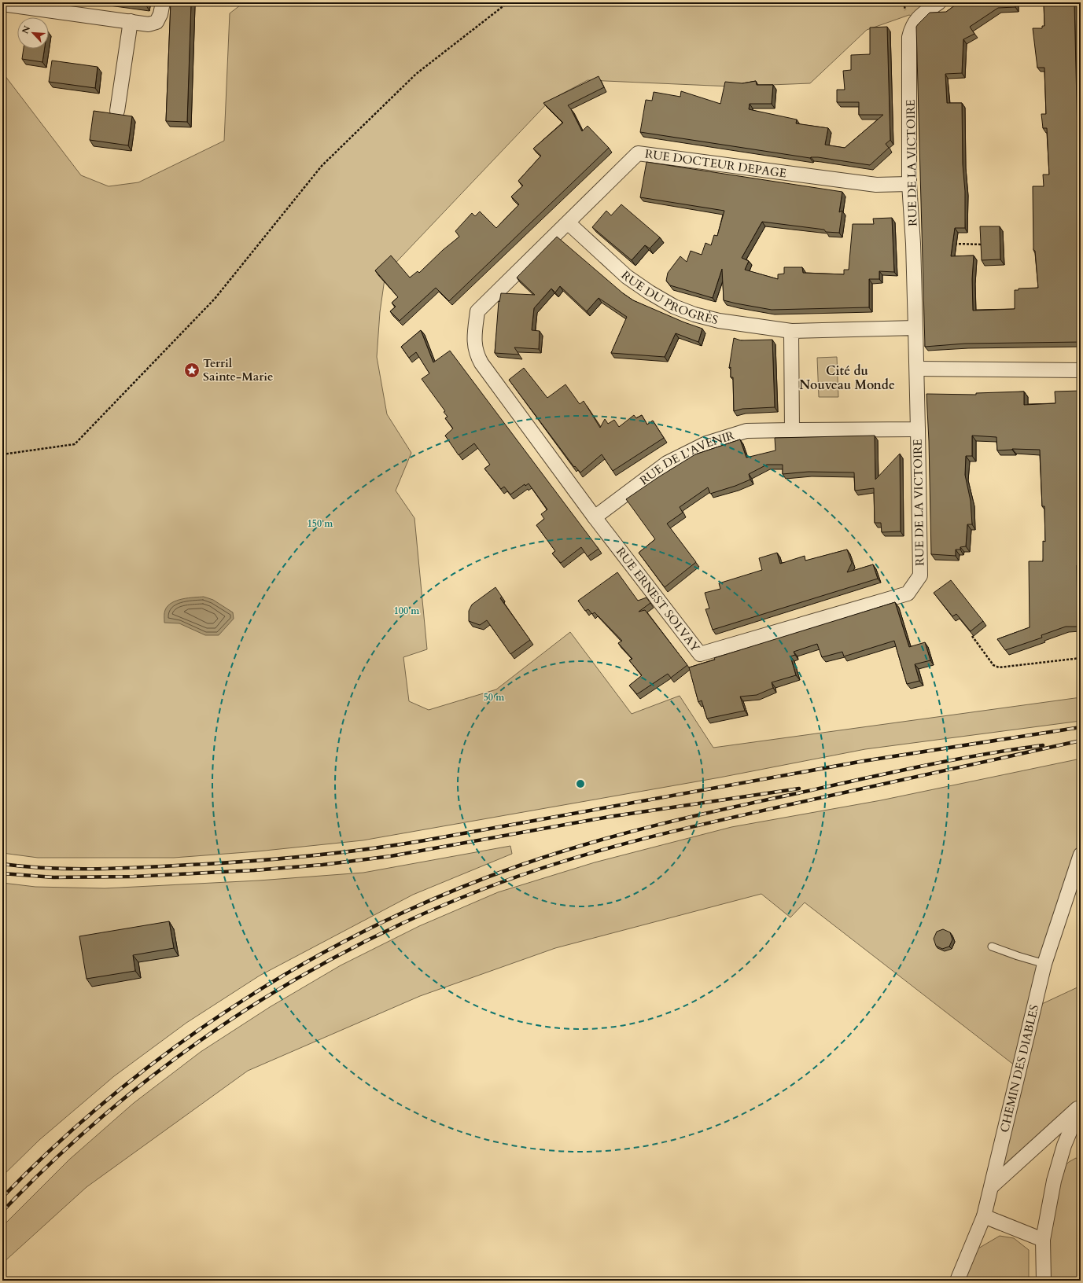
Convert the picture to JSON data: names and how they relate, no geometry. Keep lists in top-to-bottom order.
{
  "streets": {
    "street": [
      "RUE DE LA VICTOIRE",
      "RUE DOCTEUR DEPAGE",
      "RUE DU PROGRÈS",
      "RUE DE L'AVENIR",
      "RUE ERNEST SOLVAY",
      "CHEMIN DES DIABLES"
    ]
  },
  "crossings": [
    ["RUE DE LA VICTOIRE", "RUE DOCTEUR DEPAGE"],
    ["RUE DE LA VICTOIRE", "RUE DU PROGRÈS"],
    ["RUE DE LA VICTOIRE", "RUE DE L'AVENIR"],
    ["RUE DE LA VICTOIRE", "RUE ERNEST SOLVAY"],
    ["RUE DOCTEUR DEPAGE", "RUE DU PROGRÈS"],
    ["RUE DOCTEUR DEPAGE", "RUE ERNEST SOLVAY"],
    ["RUE DE L'AVENIR", "RUE ERNEST SOLVAY"]
  ],
  "districts": ["Cité du Nouveau Monde"],
  "places": {
    "place": ["Terril Sainte-Marie"]
  },
  "north": "top left",
  "rings": ["150 m", "100 m", "50 m"]
}
